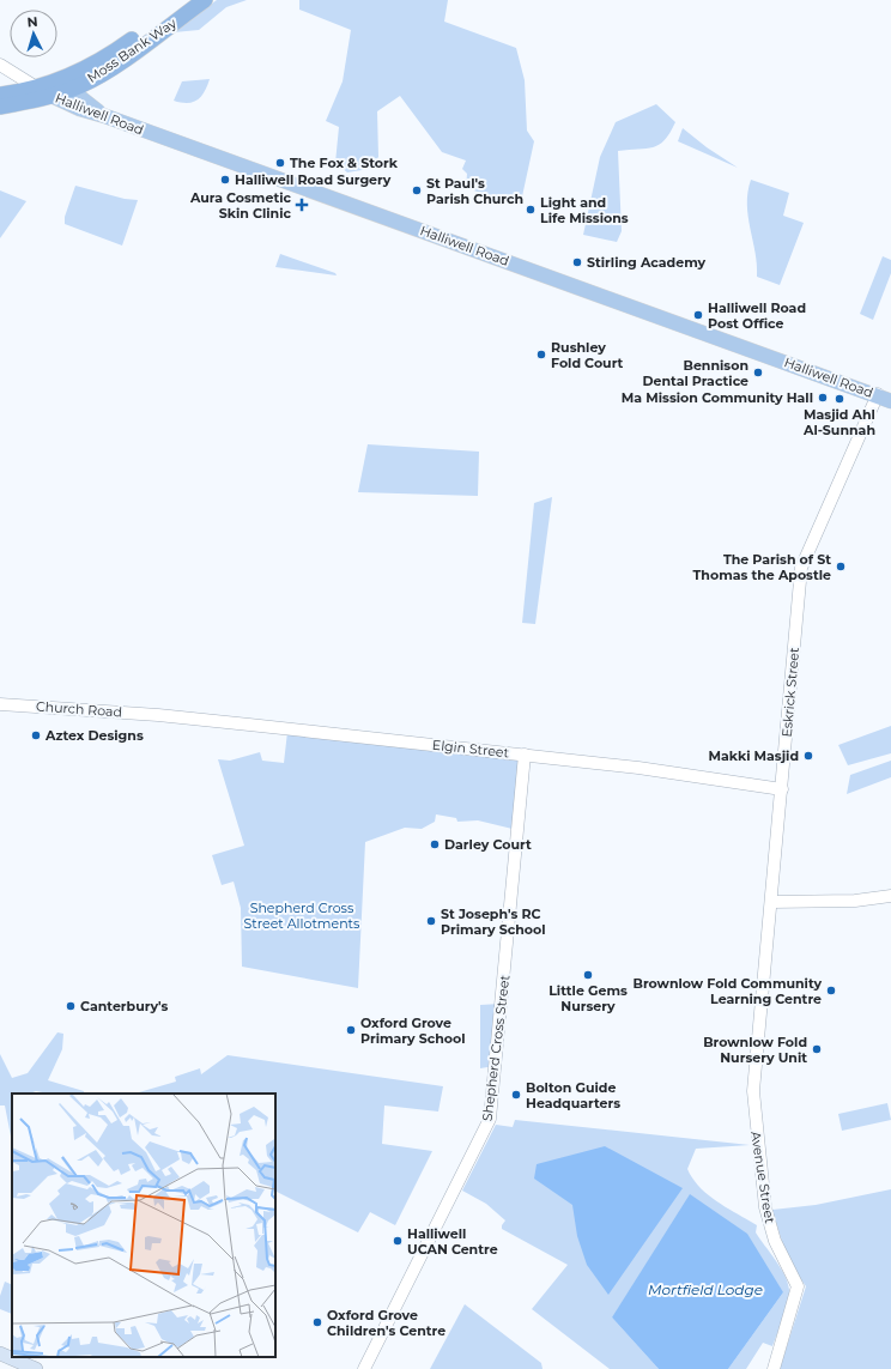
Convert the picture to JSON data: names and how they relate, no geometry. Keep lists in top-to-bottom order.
{
  "streets": {
    "highway": ["Moss Bank Way"],
    "main road": ["Halliwell Road"],
    "street": [
      "Eskrick Street",
      "Church Road",
      "Elgin Street",
      "Shepherd Cross Street",
      "Avenue Street"
    ]
  },
  "crossings": [
    ["Moss Bank Way", "Halliwell Road"],
    ["Halliwell Road", "Eskrick Street"],
    ["Eskrick Street", "Elgin Street"],
    ["Eskrick Street", "Avenue Street"],
    ["Church Road", "Elgin Street"],
    ["Elgin Street", "Shepherd Cross Street"]
  ],
  "water": ["Mortfield Lodge"],
  "parks": ["Shepherd Cross Street Allotments"],
  "places": {
    "other": [
      "The Fox & Stork",
      "Halliwell Road Surgery",
      "St Paul's Parish Church",
      "Light and Life Missions",
      "Stirling Academy",
      "Halliwell Road Post Office",
      "Rushley Fold Court",
      "Bennison Dental Practice",
      "Ma Mission Community Hall",
      "Masjid Ahl Al-Sunnah",
      "The Parish of St Thomas the Apostle",
      "Aztex Designs",
      "Makki Masjid",
      "Darley Court",
      "St Joseph's RC Primary School",
      "Little Gems Nursery",
      "Brownlow Fold Community Learning Centre",
      "Canterbury's",
      "Oxford Grove Primary School",
      "Brownlow Fold Nursery Unit",
      "Bolton Guide Headquarters",
      "Halliwell UCAN Centre",
      "Oxford Grove Children's Centre"
    ],
    "health": ["Aura Cosmetic Skin Clinic"]
  },
  "north": "top"
}
